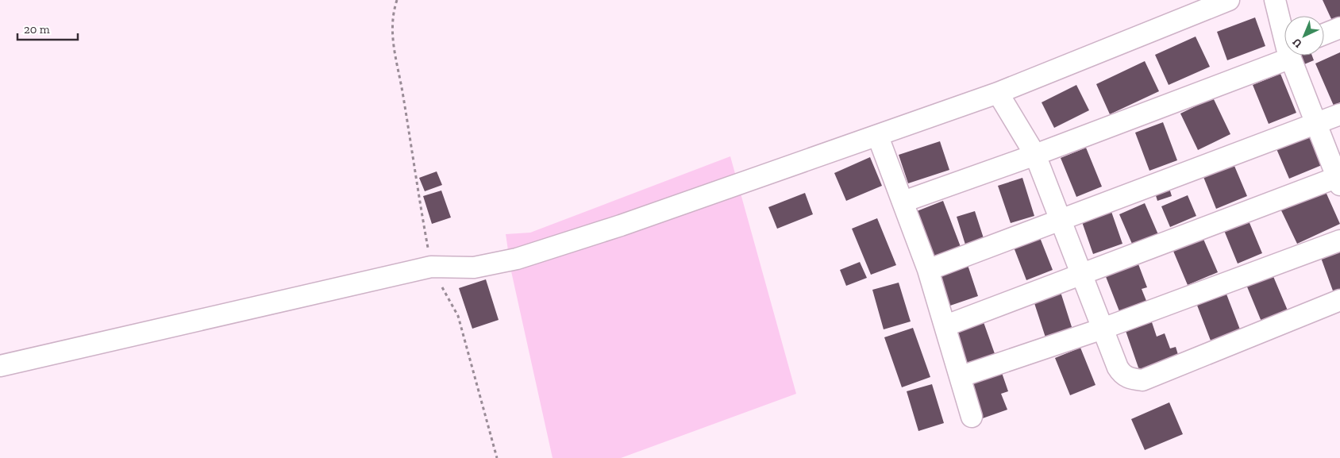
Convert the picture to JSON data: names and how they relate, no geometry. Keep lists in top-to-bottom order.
{
  "scale_bar": "20 m",
  "north": "bottom left"
}
